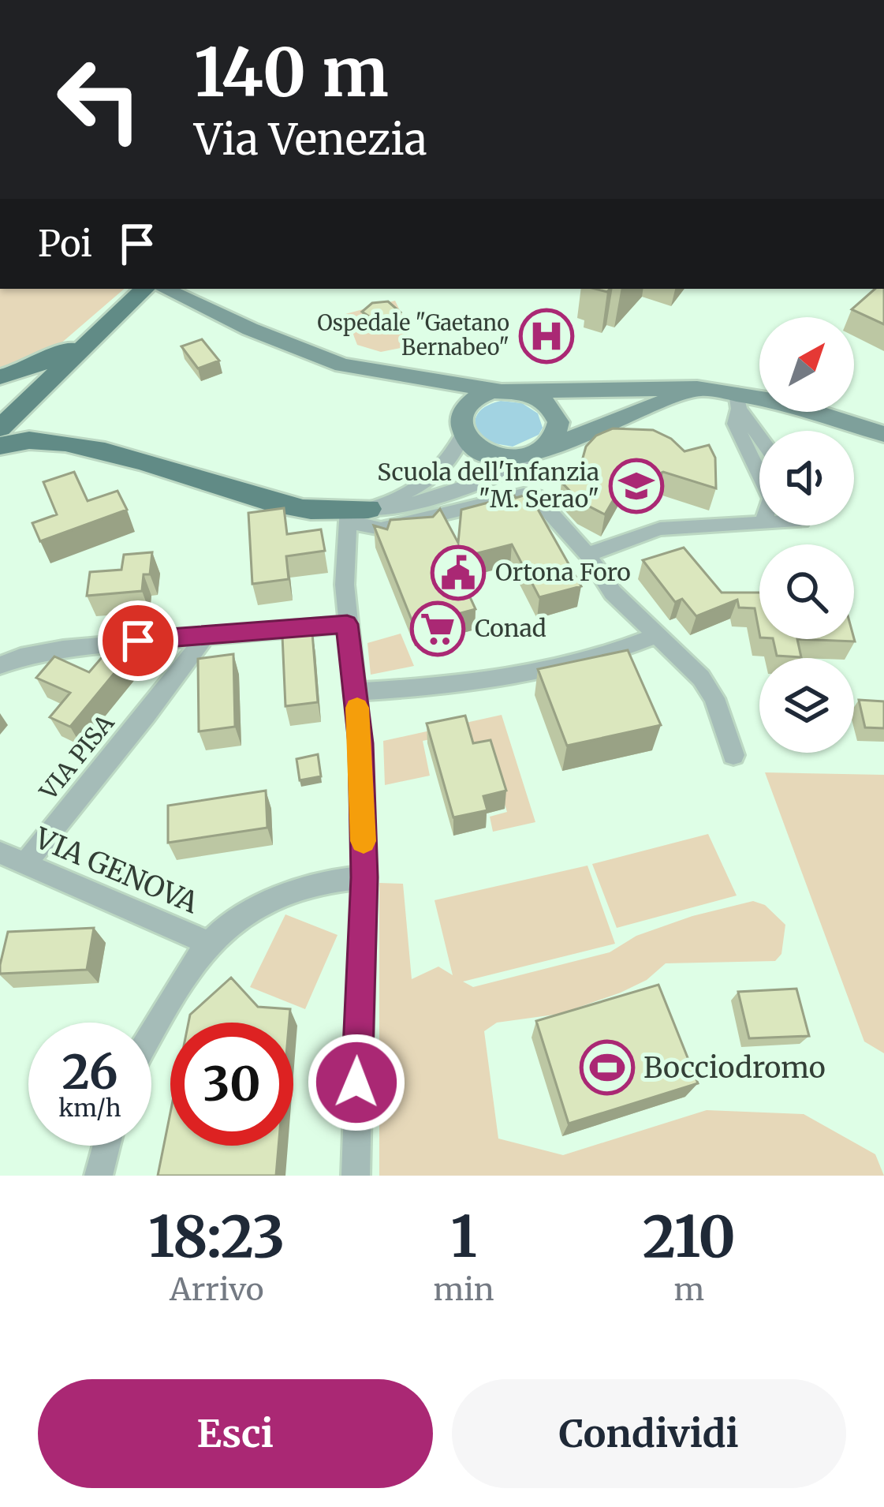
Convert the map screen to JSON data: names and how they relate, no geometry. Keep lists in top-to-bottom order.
{
  "streets": {
    "street": ["VIA PISA", "VIA GENOVA"]
  },
  "crossings": [
    ["VIA PISA", "VIA GENOVA"]
  ],
  "places": {
    "hospital": ["Ospedale \"Gaetano Bernabeo\""],
    "school or university": ["Scuola dell'Infanzia \"M. Serao\""],
    "public building": ["Ortona Foro"],
    "supermarket": ["Conad"],
    "sports": ["Bocciodromo"]
  },
  "north": "top right",
  "page": {
    "turn": ["140 m", "Via Venezia"],
    "then": "Poi",
    "speed": "26 km/h",
    "limit": "30",
    "eta": [
      "18:23",
      "Arrivo",
      "1",
      "min",
      "210",
      "m"
    ],
    "buttons": ["Esci", "Condividi"]
  }
}
